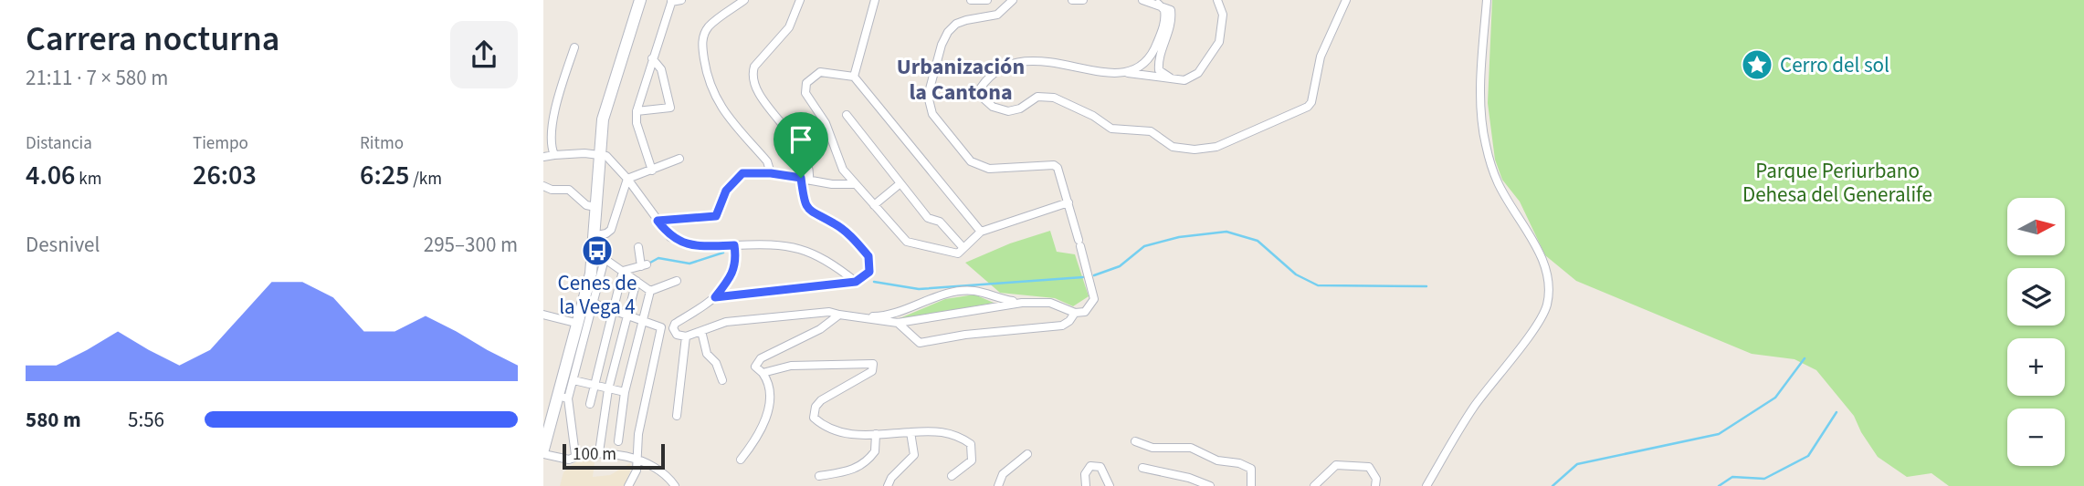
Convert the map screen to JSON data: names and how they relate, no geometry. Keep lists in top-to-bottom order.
{
  "districts": ["Urbanización la Cantona"],
  "parks": ["Parque Periurbano Dehesa del Generalife"],
  "places": {
    "place": ["Cerro del sol"],
    "bus stop": ["Cenes de la Vega 4"]
  },
  "scale_bar": "100 m",
  "north": "right",
  "page": {
    "heading": ["Carrera nocturna", "21:11 · 7 × 580 m"],
    "stats": [
      ["Distancia", "4.06 km"],
      ["Tiempo", "26:03"],
      ["Ritmo", "6:25 /km"]
    ],
    "map_buttons": ["+", "−"],
    "chart": ["Desnivel", "295–300 m"],
    "list": [
      {
        "name": "580 m",
        "note": "5:56"
      }
    ],
    "scale": "100 m"
  }
}
